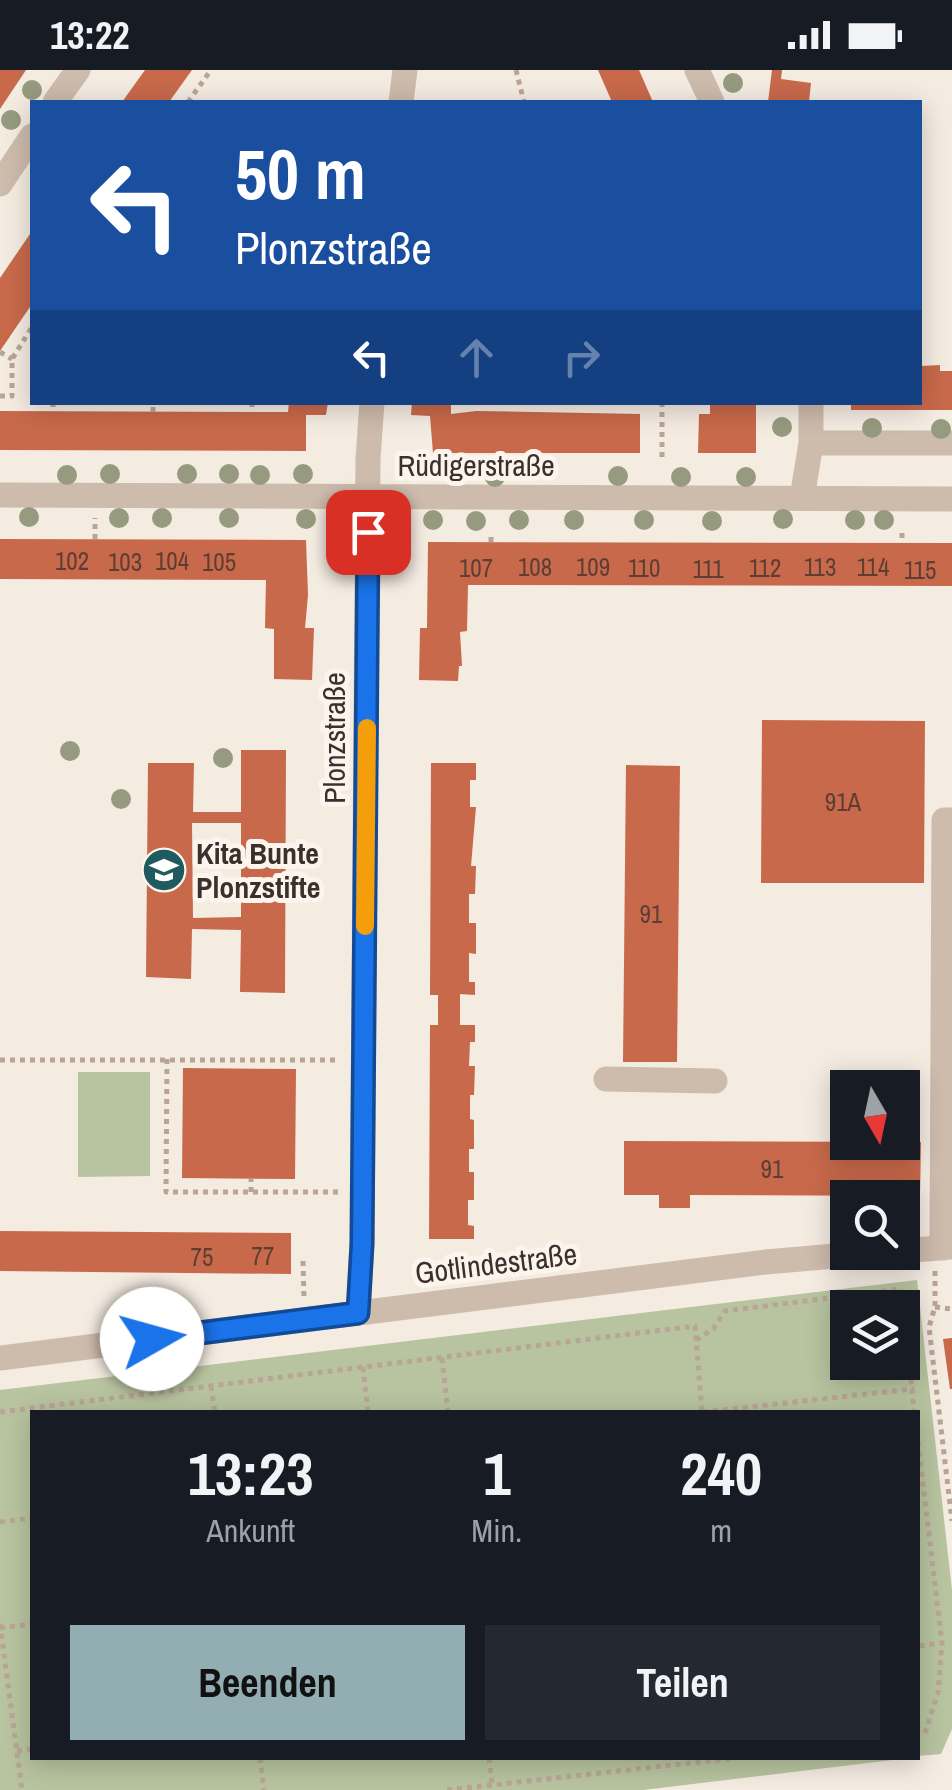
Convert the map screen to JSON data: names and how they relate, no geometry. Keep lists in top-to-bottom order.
{
  "streets": {
    "street": ["Rüdigerstraße", "Plonzstraße", "Gotlindestraße"]
  },
  "crossings": [
    ["Rüdigerstraße", "Plonzstraße"],
    ["Plonzstraße", "Gotlindestraße"]
  ],
  "places": {
    "school or university": ["Kita Bunte Plonzstifte"]
  },
  "house_numbers": [
    "102",
    "104",
    "103",
    "105",
    "108",
    "109",
    "113",
    "114",
    "107",
    "110",
    "112",
    "111",
    "115",
    "91A",
    "91",
    "91",
    "77",
    "75"
  ],
  "north": "bottom",
  "page": {
    "status": "13:22",
    "turn": ["50 m", "Plonzstraße"],
    "eta": [
      "13:23",
      "Ankunft",
      "1",
      "Min.",
      "240",
      "m"
    ],
    "buttons": ["Beenden", "Teilen"]
  }
}
